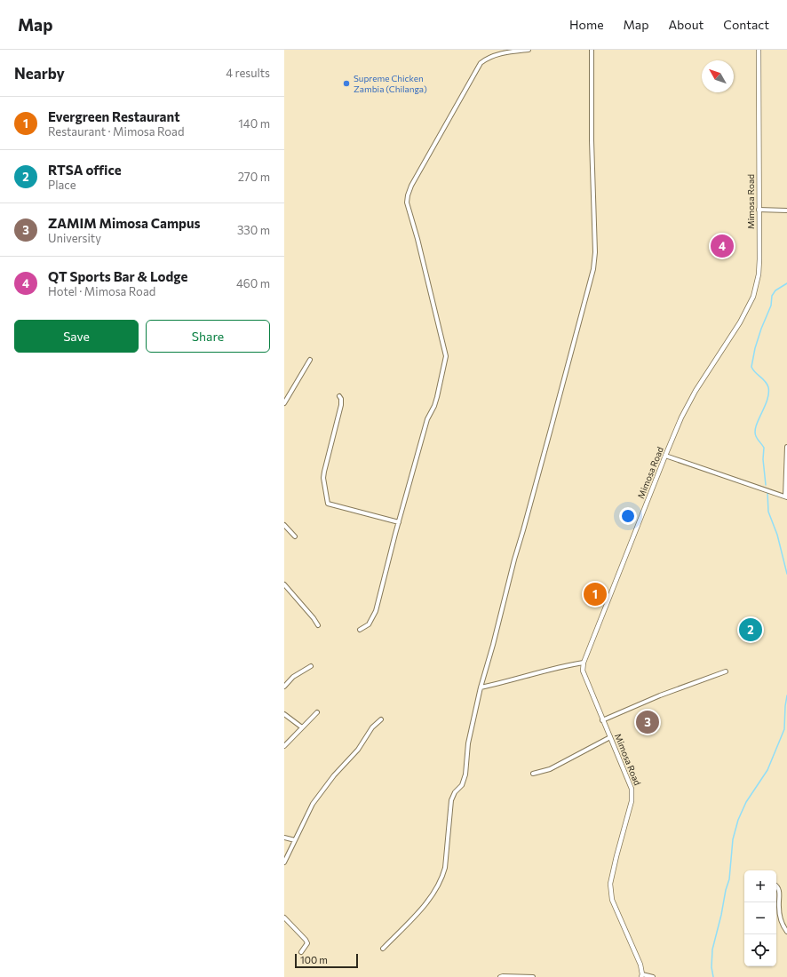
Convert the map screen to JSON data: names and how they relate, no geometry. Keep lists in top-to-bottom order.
{
  "streets": {
    "street": ["Mimosa Road"]
  },
  "places": ["Supreme Chicken Zambia (Chilanga)"],
  "scale_bar": "100 m",
  "north": "top left",
  "page": {
    "header": "Map",
    "nav": [
      "Home",
      "Map",
      "About",
      "Contact"
    ],
    "heading": ["Nearby", "4 results"],
    "list": [
      {
        "mark": "1",
        "name": "Evergreen Restaurant",
        "note": "Restaurant · Mimosa Road",
        "value": "140 m"
      },
      {
        "mark": "2",
        "name": "RTSA office",
        "note": "Place",
        "value": "270 m"
      },
      {
        "mark": "3",
        "name": "ZAMIM Mimosa Campus",
        "note": "University",
        "value": "330 m"
      },
      {
        "mark": "4",
        "name": "QT Sports Bar & Lodge",
        "note": "Hotel · Mimosa Road",
        "value": "460 m"
      }
    ],
    "pins": [
      "4",
      "1",
      "2",
      "3"
    ],
    "buttons": ["Save", "Share"],
    "map_buttons": ["+", "−"],
    "scale": "100 m"
  }
}
